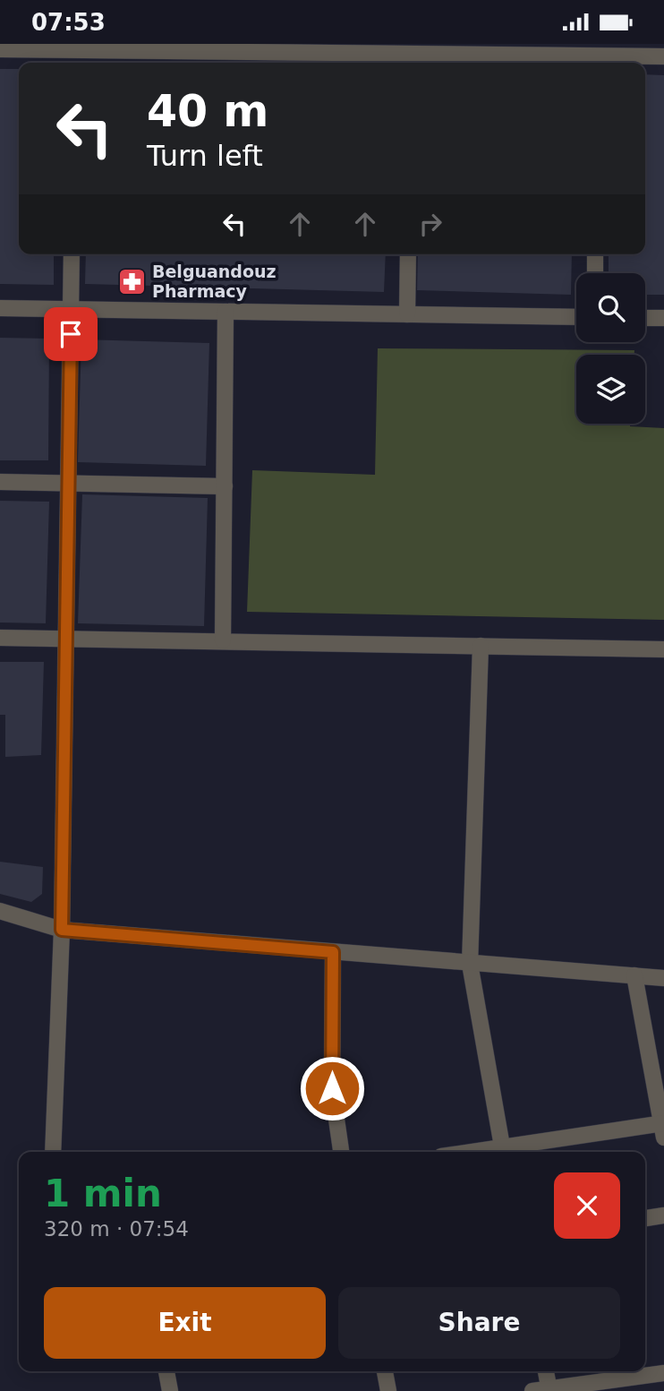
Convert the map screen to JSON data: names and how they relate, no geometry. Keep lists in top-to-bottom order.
{
  "places": {
    "pharmacy": ["Belguandouz Pharmacy"]
  },
  "page": {
    "status": "07:53",
    "turn": ["40 m", "Turn left"],
    "heading": ["1 min", "320 m · 07:54"],
    "buttons": ["Exit", "Share"]
  }
}
